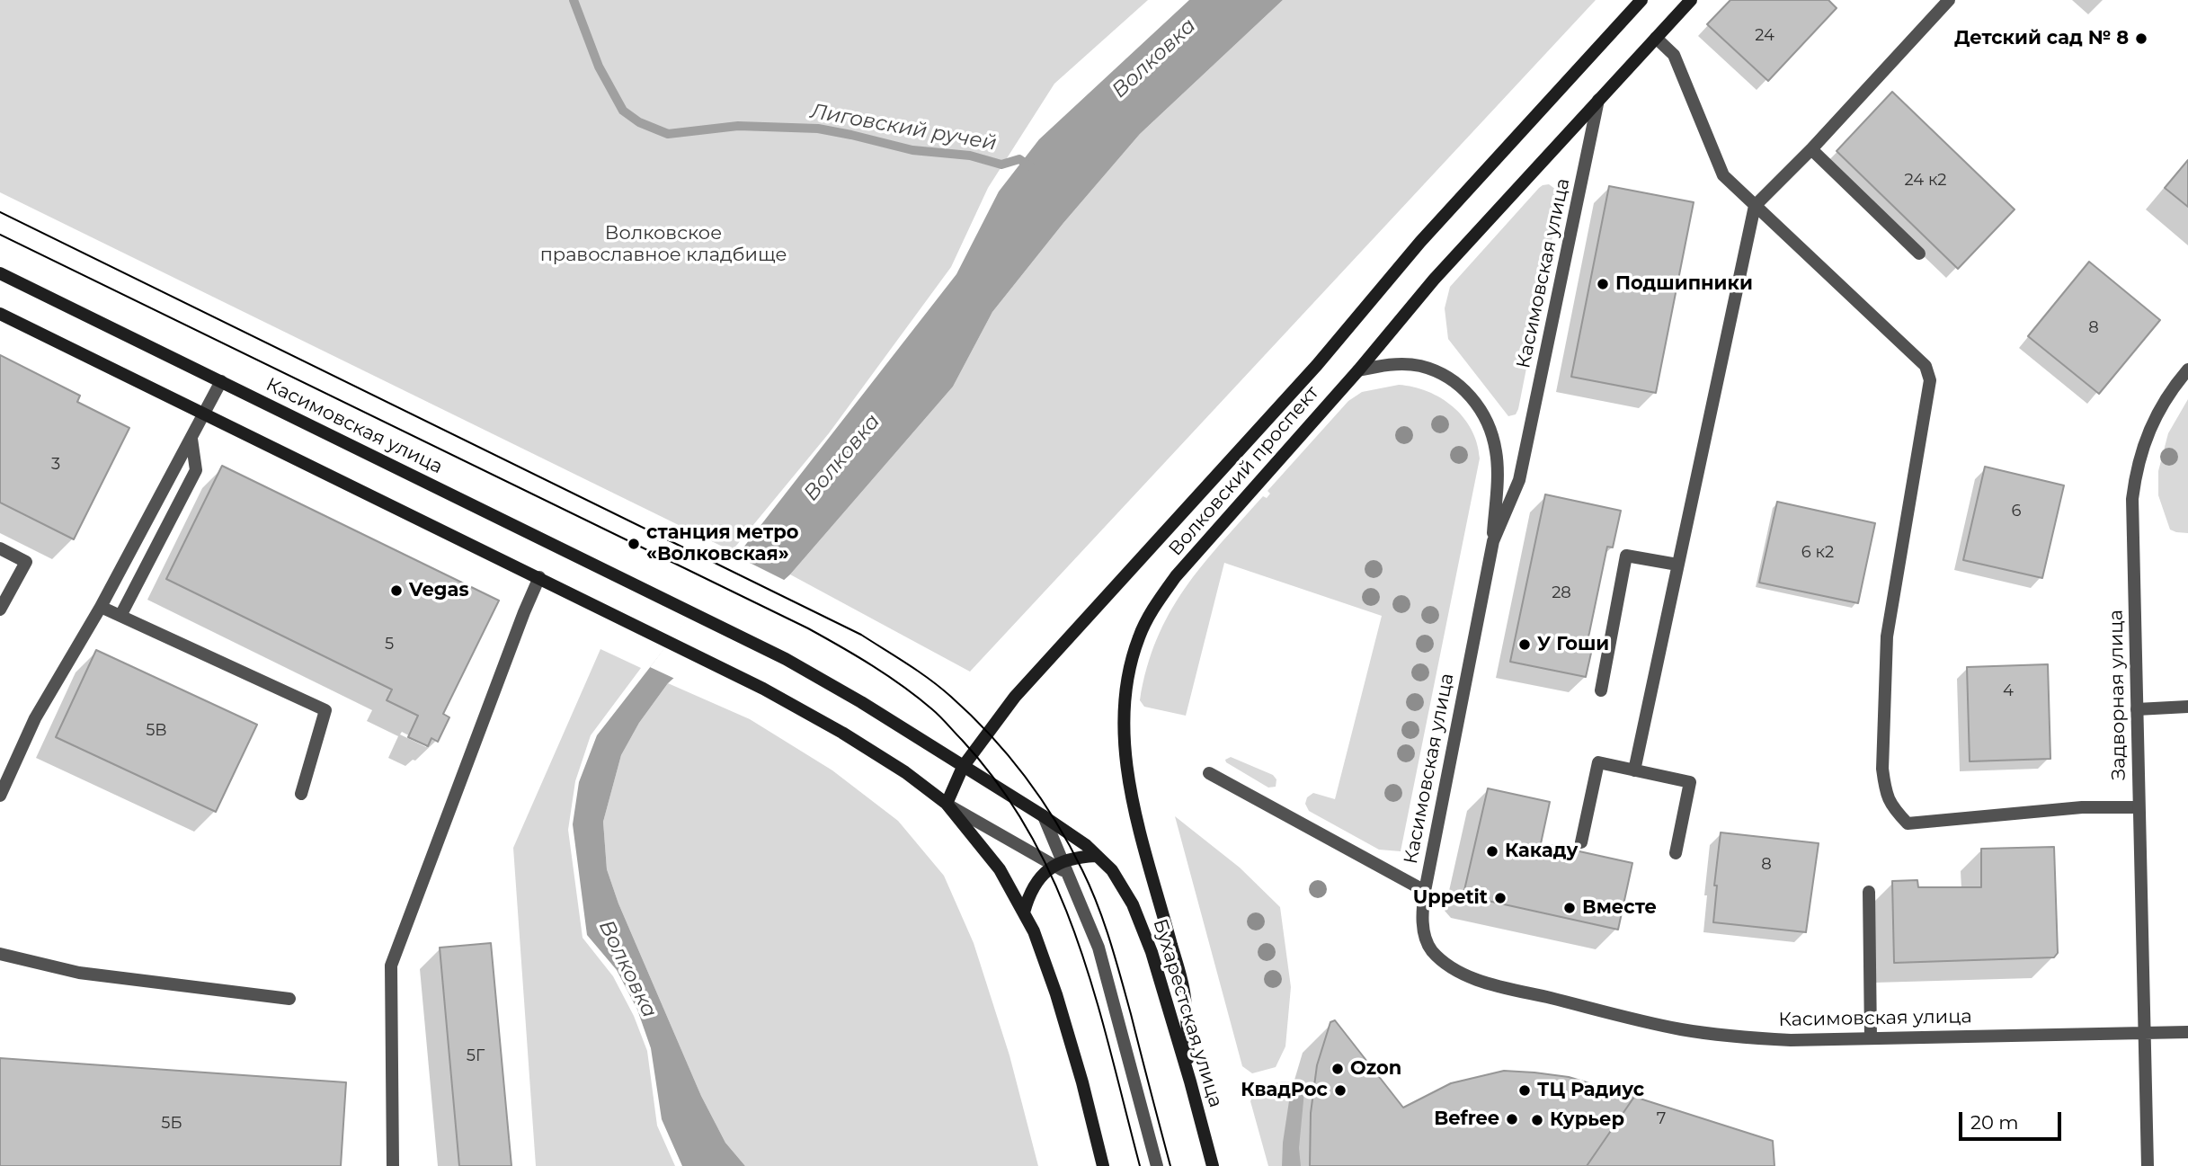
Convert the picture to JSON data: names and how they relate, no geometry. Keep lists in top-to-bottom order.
{
  "streets": {
    "main road": ["Касимовская улица", "Волковский проспект", "Бухарестская улица"],
    "street": ["Задворная улица"]
  },
  "crossings": [
    ["Касимовская улица", "Волковский проспект"],
    ["Касимовская улица", "Задворная улица"],
    ["Касимовская улица", "Бухарестская улица"],
    ["Волковский проспект", "Бухарестская улица"]
  ],
  "water": ["Волковка", "Лиговский ручей"],
  "parks": ["Волковское православное кладбище"],
  "places": [
    "Детский сад № 8",
    "Подшипники",
    "станция метро «Волковская»",
    "Vegas",
    "У Гоши",
    "Какаду",
    "Uppetit",
    "Вместе",
    "Ozon",
    "КвадРос",
    "ТЦ Радиус",
    "Befree",
    "Курьер"
  ],
  "house_numbers": [
    "24",
    "24 к2",
    "8",
    "3",
    "6",
    "6 к2",
    "28",
    "5",
    "4",
    "5В",
    "8",
    "5Г",
    "7",
    "5Б"
  ],
  "scale_bar": "20 m"
}
